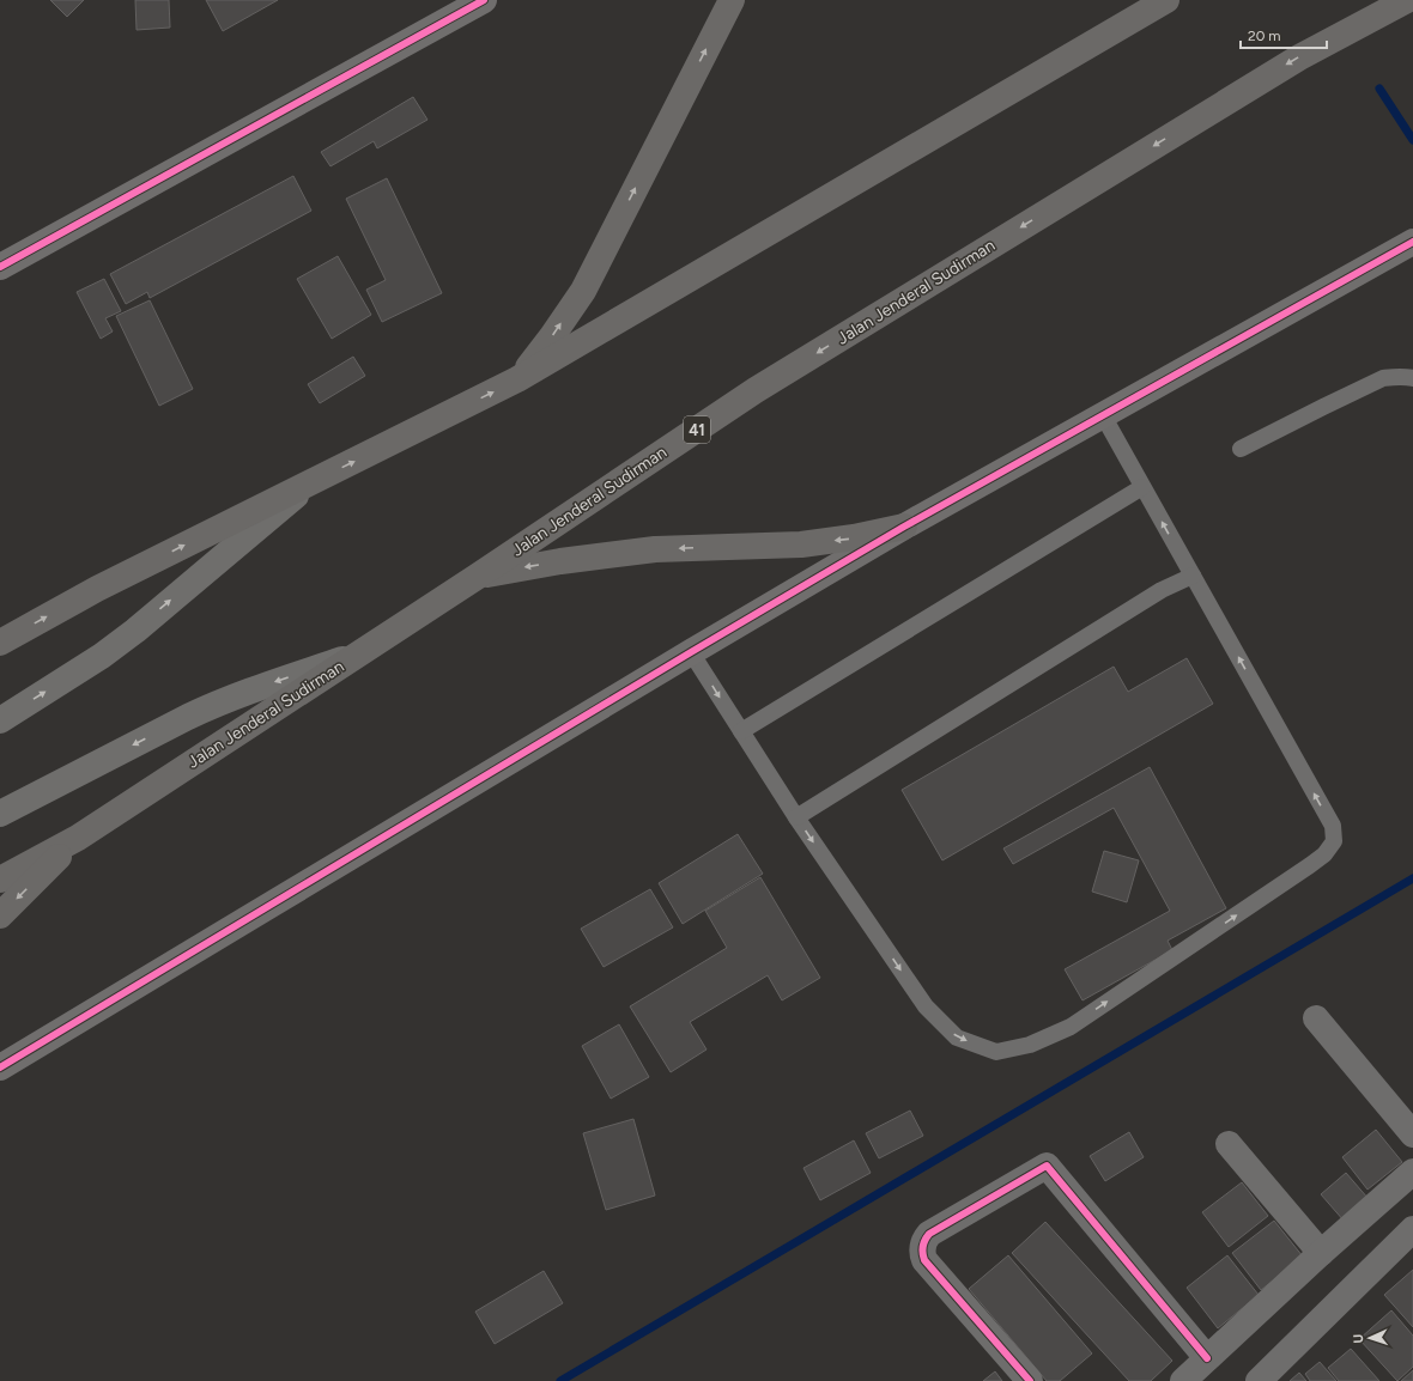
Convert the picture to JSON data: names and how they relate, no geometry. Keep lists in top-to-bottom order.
{
  "streets": {
    "highway": ["Jalan Jenderal Sudirman", "41"]
  },
  "scale_bar": "20 m",
  "north": "left"
}
